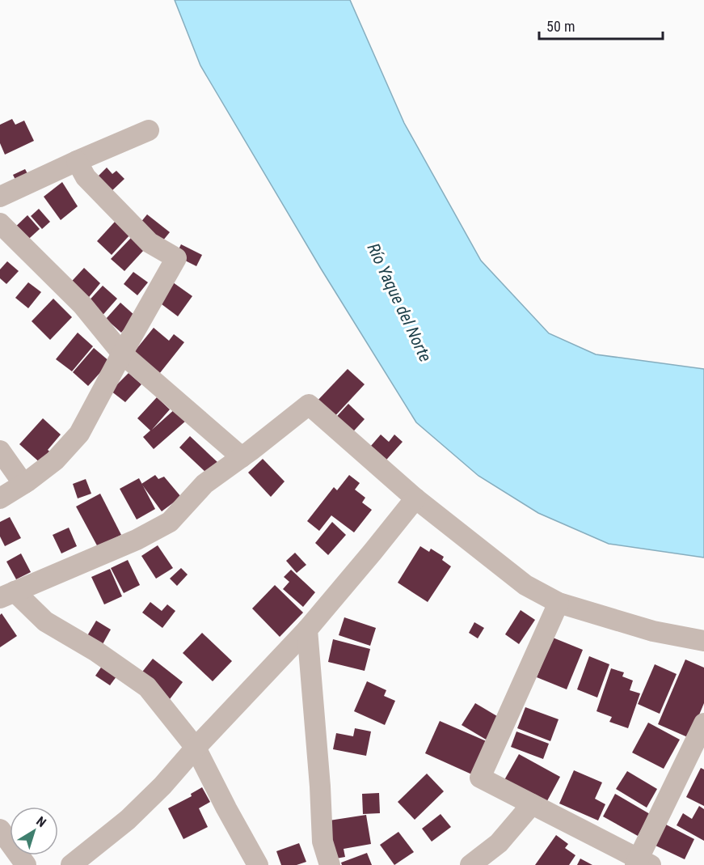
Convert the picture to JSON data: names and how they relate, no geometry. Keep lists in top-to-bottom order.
{
  "water": ["Río Yaque del Norte"],
  "scale_bar": "50 m",
  "north": "top right"
}
